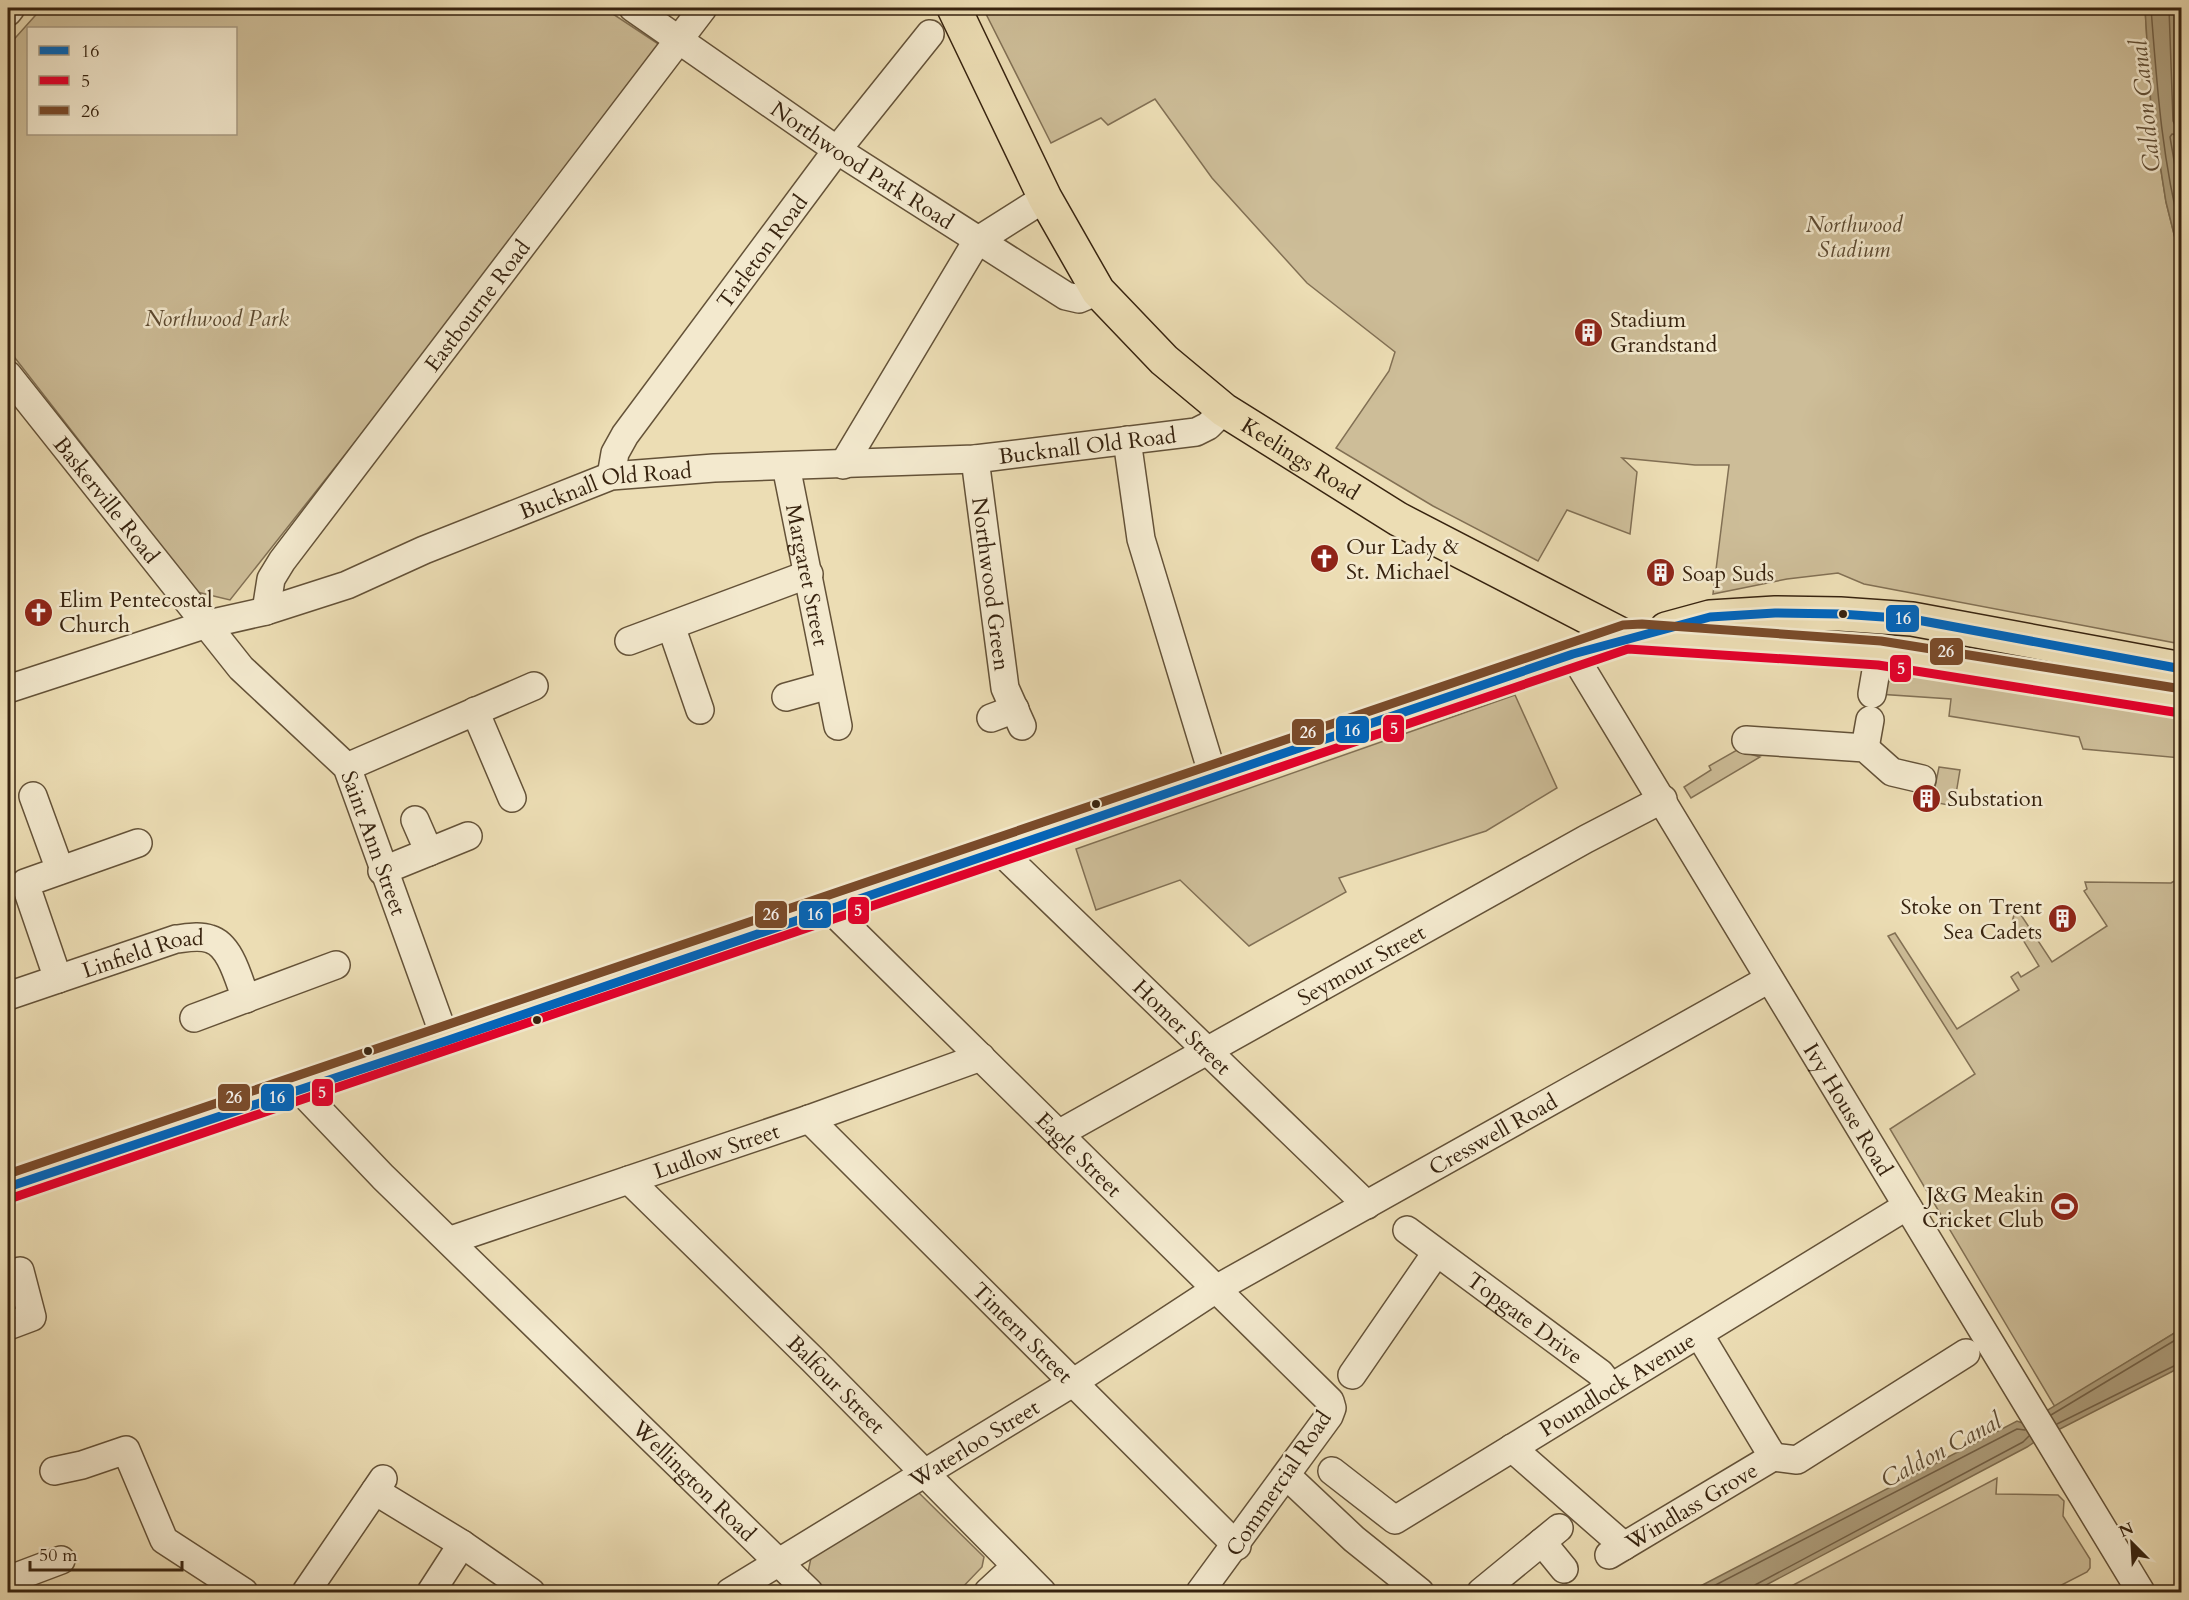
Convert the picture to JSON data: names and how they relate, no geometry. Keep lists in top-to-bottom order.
{
  "streets": {
    "main road": ["Keelings Road"],
    "street": [
      "Northwood Park Road",
      "Tarleton Road",
      "Eastbourne Road",
      "Bucknall Old Road",
      "Baskerville Road",
      "Margaret Street",
      "Northwood Green",
      "Saint Ann Street",
      "Linfield Road",
      "Seymour Street",
      "Homer Street",
      "Ivy House Road",
      "Cresswell Road",
      "Ludlow Street",
      "Eagle Street",
      "Topgate Drive",
      "Tintern Street",
      "Balfour Street",
      "Poundlock Avenue",
      "Waterloo Street",
      "Wellington Road",
      "Commercial Road",
      "Windlass Grove"
    ]
  },
  "crossings": [
    ["Northwood Park Road", "Tarleton Road"],
    ["Northwood Park Road", "Eastbourne Road"],
    ["Northwood Park Road", "Keelings Road"],
    ["Tarleton Road", "Bucknall Old Road"],
    ["Eastbourne Road", "Bucknall Old Road"],
    ["Bucknall Old Road", "Keelings Road"],
    ["Bucknall Old Road", "Baskerville Road"],
    ["Bucknall Old Road", "Margaret Street"],
    ["Bucknall Old Road", "Northwood Green"],
    ["Bucknall Old Road", "Saint Ann Street"],
    ["Baskerville Road", "Saint Ann Street"],
    ["Seymour Street", "Homer Street"],
    ["Seymour Street", "Ivy House Road"],
    ["Seymour Street", "Eagle Street"],
    ["Homer Street", "Cresswell Road"],
    ["Ivy House Road", "Cresswell Road"],
    ["Ivy House Road", "Poundlock Avenue"],
    ["Cresswell Road", "Eagle Street"],
    ["Cresswell Road", "Waterloo Street"],
    ["Ludlow Street", "Eagle Street"],
    ["Ludlow Street", "Tintern Street"],
    ["Ludlow Street", "Balfour Street"],
    ["Ludlow Street", "Wellington Road"],
    ["Eagle Street", "Waterloo Street"],
    ["Eagle Street", "Commercial Road"],
    ["Topgate Drive", "Poundlock Avenue"],
    ["Tintern Street", "Waterloo Street"],
    ["Tintern Street", "Commercial Road"],
    ["Balfour Street", "Waterloo Street"],
    ["Poundlock Avenue", "Windlass Grove"],
    ["Waterloo Street", "Wellington Road"]
  ],
  "water": ["Caldon Canal"],
  "parks": ["Northwood Stadium", "Northwood Park"],
  "places": {
    "building": [
      "Stadium Grandstand",
      "Soap Suds",
      "Substation",
      "Stoke on Trent Sea Cadets"
    ],
    "church": ["Our Lady & St. Michael", "Elim Pentecostal Church"],
    "sports": ["J&G Meakin Cricket Club"]
  },
  "lines": ["transit line 16", "transit line 26", "transit line 5"],
  "legend": ["16", "5", "26"],
  "scale_bar": "50 m",
  "north": "top left"
}
